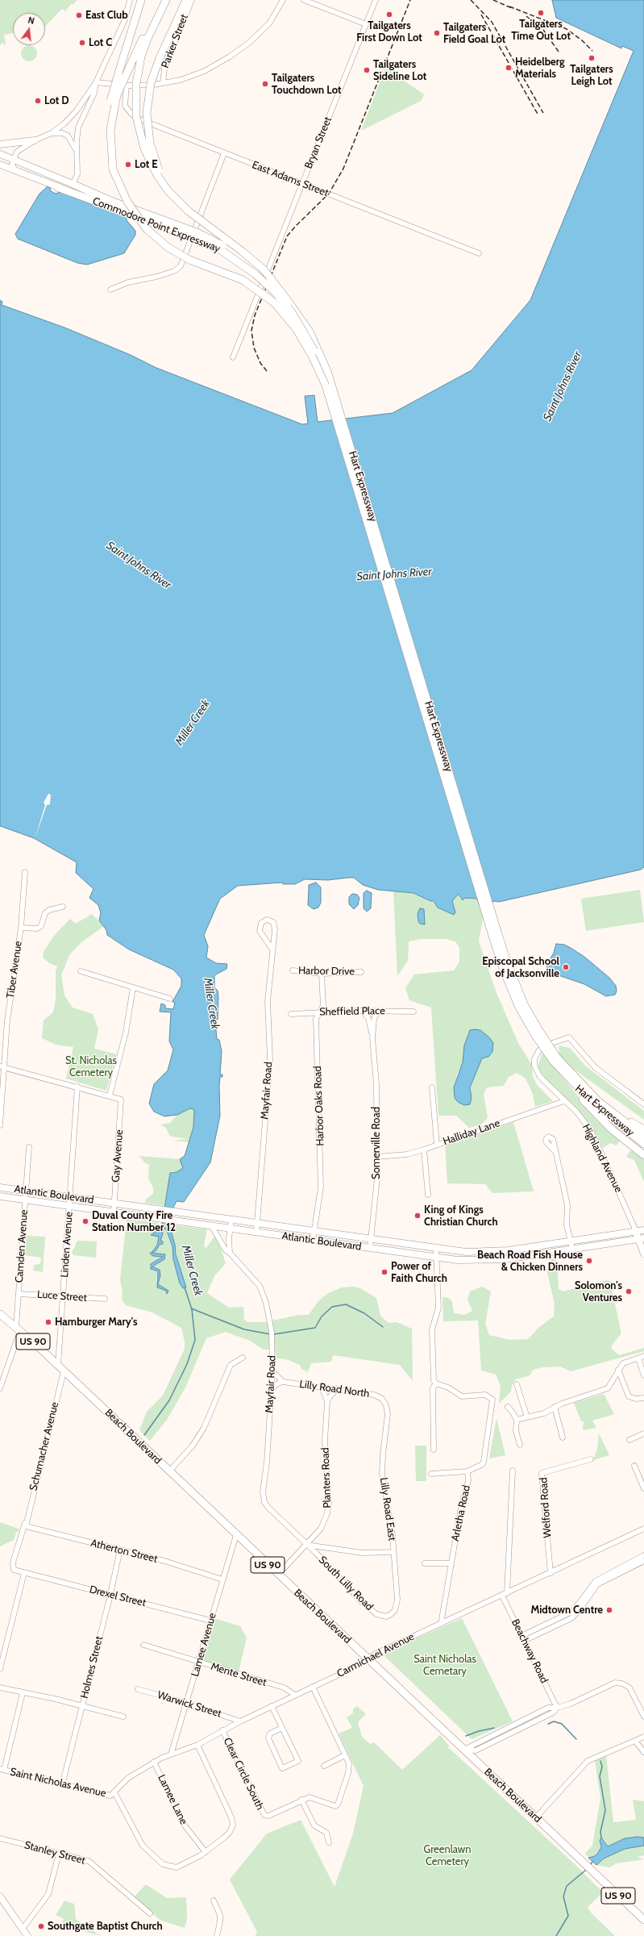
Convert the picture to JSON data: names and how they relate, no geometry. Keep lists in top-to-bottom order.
{
  "streets": {
    "highway": [
      "Commodore Point Expressway",
      "Hart Expressway",
      "US 90",
      "Beach Boulevard"
    ],
    "main road": ["Highland Avenue", "Atlantic Boulevard"],
    "street": [
      "Parker Street",
      "Bryan Street",
      "East Adams Street",
      "Tiber Avenue",
      "Harbor Drive",
      "Sheffield Place",
      "Mayfair Road",
      "Harbor Oaks Road",
      "Halliday Lane",
      "Somerville Road",
      "Gay Avenue",
      "Linden Avenue",
      "Camden Avenue",
      "Luce Street",
      "Lilly Road North",
      "Schumacher Avenue",
      "Planters Road",
      "Welford Road",
      "Lilly Road East",
      "Arletha Road",
      "Atherton Street",
      "South Lilly Road",
      "Drexel Street",
      "Lamee Avenue",
      "Beachway Road",
      "Carmichael Avenue",
      "Holmes Street",
      "Mente Street",
      "Warwick Street",
      "Clear Circle South",
      "Saint Nicholas Avenue",
      "Lamee Lane",
      "Stanley Street"
    ]
  },
  "crossings": [
    ["Bryan Street", "East Adams Street"],
    ["Commodore Point Expressway", "Hart Expressway"],
    ["Harbor Drive", "Harbor Oaks Road"],
    ["Sheffield Place", "Harbor Oaks Road"],
    ["Sheffield Place", "Somerville Road"],
    ["Mayfair Road", "Atlantic Boulevard"],
    ["Mayfair Road", "Planters Road"],
    ["Mayfair Road", "South Lilly Road"],
    ["Harbor Oaks Road", "Atlantic Boulevard"],
    ["Halliday Lane", "Somerville Road"],
    ["Halliday Lane", "Highland Avenue"],
    ["Somerville Road", "Atlantic Boulevard"],
    ["Gay Avenue", "Atlantic Boulevard"],
    ["Highland Avenue", "Atlantic Boulevard"],
    ["Atlantic Boulevard", "Linden Avenue"],
    ["Atlantic Boulevard", "Camden Avenue"],
    ["Linden Avenue", "Luce Street"],
    ["Linden Avenue", "Beach Boulevard"],
    ["Camden Avenue", "Luce Street"],
    ["Camden Avenue", "Beach Boulevard"],
    ["Lilly Road North", "Planters Road"],
    ["Lilly Road North", "Lilly Road East"],
    ["Beach Boulevard", "Schumacher Avenue"],
    ["Beach Boulevard", "Planters Road"],
    ["Beach Boulevard", "Lamee Avenue"],
    ["Beach Boulevard", "Carmichael Avenue"],
    ["Schumacher Avenue", "Atherton Street"],
    ["Schumacher Avenue", "Drexel Street"],
    ["Planters Road", "South Lilly Road"],
    ["Welford Road", "Carmichael Avenue"],
    ["Lilly Road East", "South Lilly Road"],
    ["Arletha Road", "Carmichael Avenue"],
    ["Atherton Street", "Lamee Avenue"],
    ["Atherton Street", "Holmes Street"],
    ["Drexel Street", "Lamee Avenue"],
    ["Drexel Street", "Holmes Street"],
    ["Lamee Avenue", "Carmichael Avenue"],
    ["Lamee Avenue", "Mente Street"],
    ["Lamee Avenue", "Warwick Street"],
    ["Beachway Road", "Carmichael Avenue"],
    ["Carmichael Avenue", "Mente Street"],
    ["Carmichael Avenue", "Warwick Street"],
    ["Carmichael Avenue", "Clear Circle South"],
    ["Carmichael Avenue", "Saint Nicholas Avenue"],
    ["Carmichael Avenue", "Lamee Lane"],
    ["Holmes Street", "Saint Nicholas Avenue"]
  ],
  "water": ["Saint Johns River", "Miller Creek"],
  "parks": ["St. Nicholas Cemetery", "Saint Nicholas Cemetary", "Greenlawn Cemetery"],
  "places": [
    "Tailgaters Time Out Lot",
    "Tailgaters First Down Lot",
    "East Club",
    "Tailgaters Field Goal Lot",
    "Lot C",
    "Tailgaters Leigh Lot",
    "Heidelberg Materials",
    "Tailgaters Sideline Lot",
    "Tailgaters Touchdown Lot",
    "Lot D",
    "Lot E",
    "Episcopal School of Jacksonville",
    "King of Kings Christian Church",
    "Duval County Fire Station Number 12",
    "Beach Road Fish House & Chicken Dinners",
    "Power of Faith Church",
    "Solomon's Ventures",
    "Hamburger Mary's",
    "Midtown Centre",
    "Southgate Baptist Church"
  ],
  "north": "top"
}
